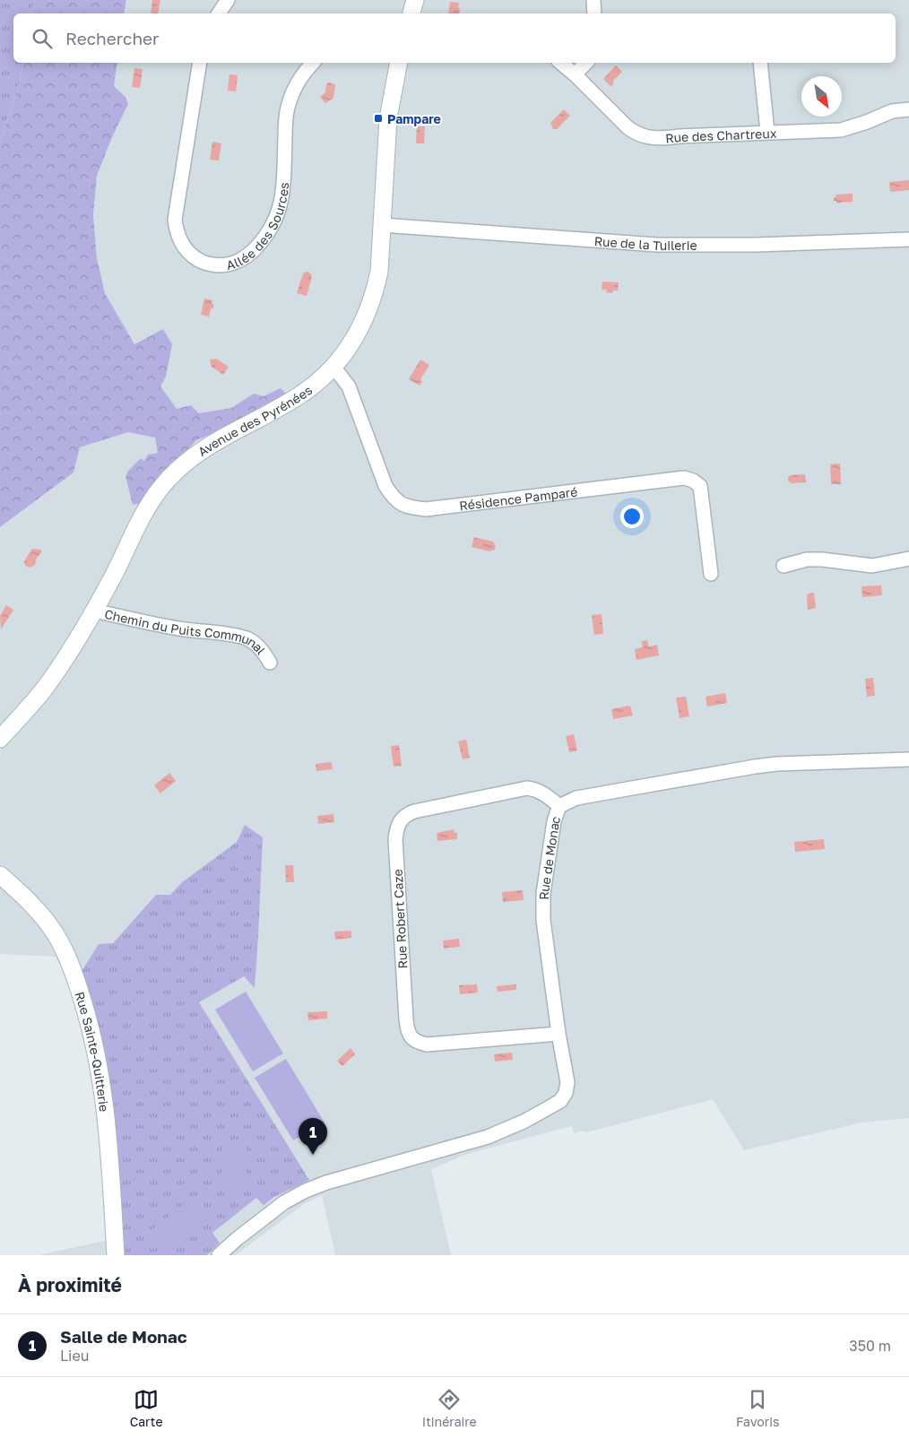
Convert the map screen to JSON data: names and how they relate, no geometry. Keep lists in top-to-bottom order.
{
  "streets": {
    "street": [
      "Rue des Chartreux",
      "Allée des Sources",
      "Rue de la Tuilerie",
      "Avenue des Pyrénées",
      "Résidence Pamparé",
      "Chemin du Puits Communal",
      "Rue de Monac",
      "Rue Robert Caze",
      "Rue Sainte-Quitterie"
    ]
  },
  "crossings": [
    ["Rue de la Tuilerie", "Avenue des Pyrénées"],
    ["Avenue des Pyrénées", "Résidence Pamparé"],
    ["Avenue des Pyrénées", "Chemin du Puits Communal"],
    ["Rue de Monac", "Rue Robert Caze"]
  ],
  "places": {
    "transit": ["Pampare"]
  },
  "north": "bottom right",
  "page": {
    "search": "Rechercher",
    "pins": "1",
    "heading": "À proximité",
    "list": [
      {
        "mark": "1",
        "name": "Salle de Monac",
        "note": "Lieu",
        "value": "350 m"
      }
    ],
    "nav": ["Carte", "Itinéraire", "Favoris"]
  }
}
